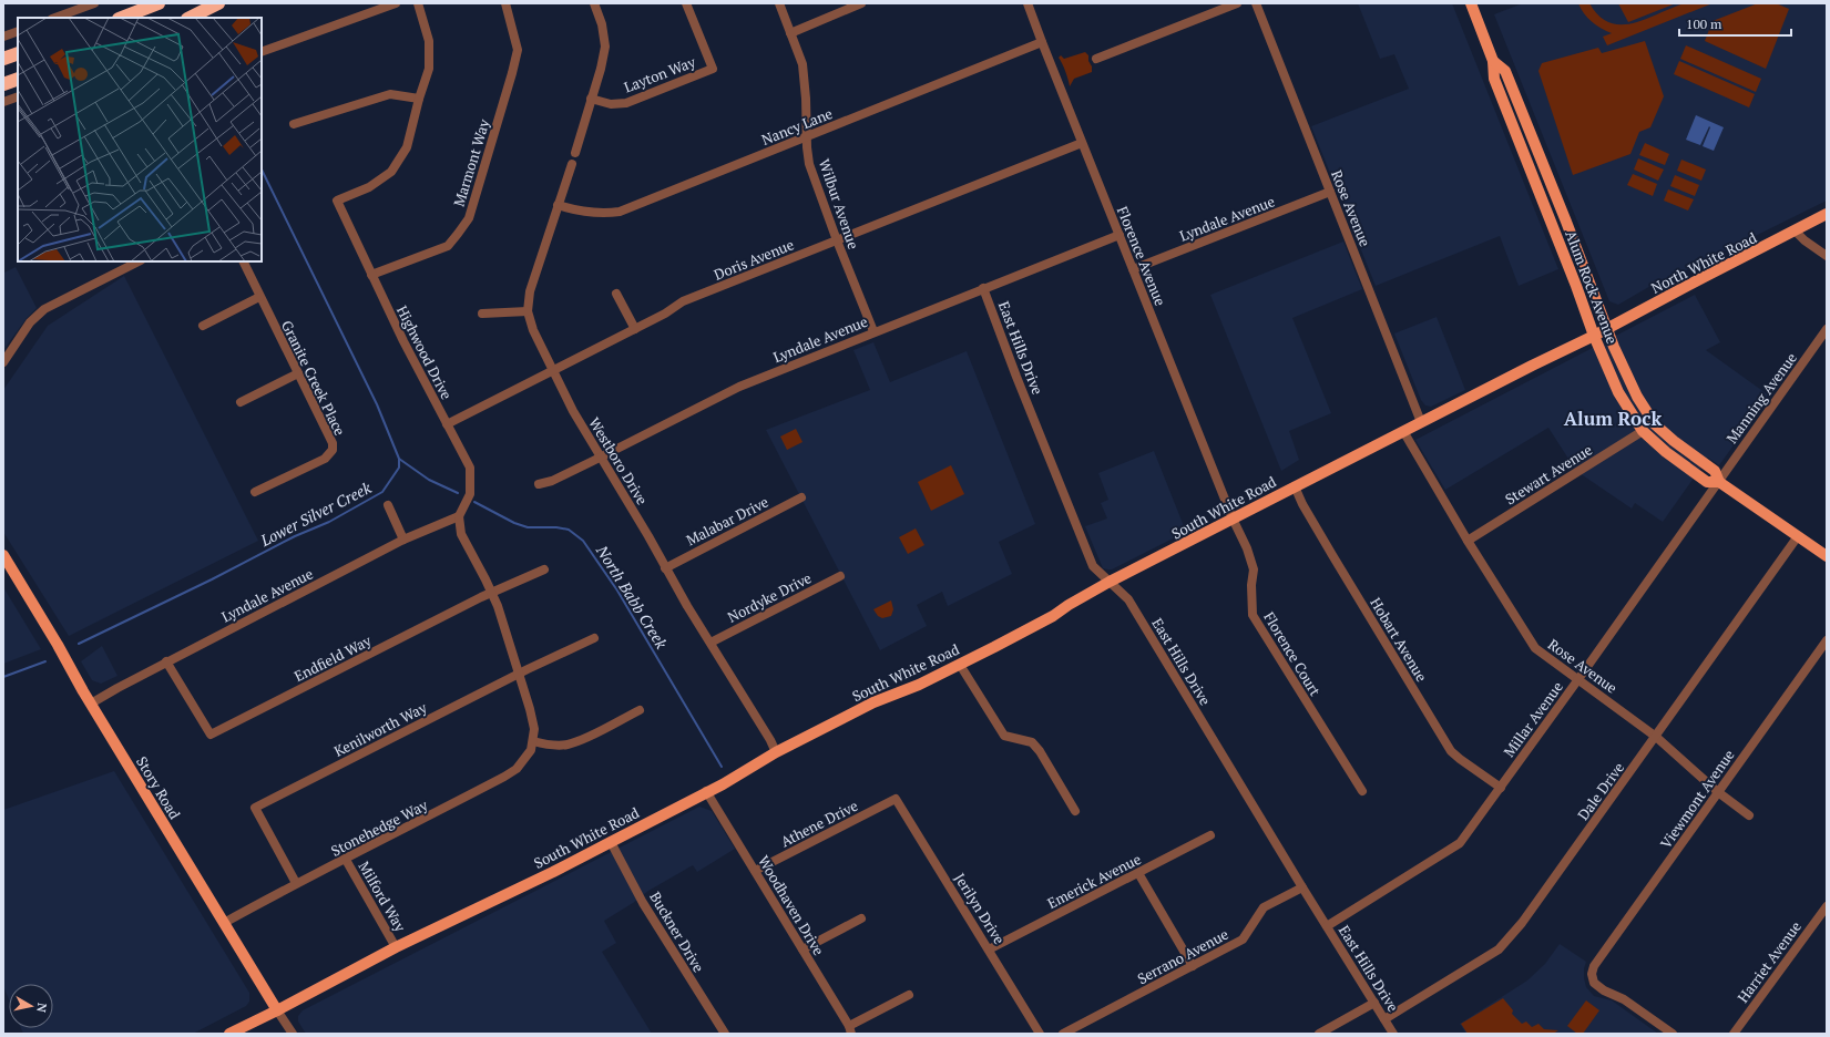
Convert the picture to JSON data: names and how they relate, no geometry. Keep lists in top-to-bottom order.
{
  "streets": {
    "main road": [
      "North White Road",
      "Alum Rock Avenue",
      "South White Road",
      "Story Road"
    ],
    "street": [
      "Layton Way",
      "Nancy Lane",
      "Marmont Way",
      "Wilbur Avenue",
      "Rose Avenue",
      "Lyndale Avenue",
      "Florence Avenue",
      "Doris Avenue",
      "East Hills Drive",
      "Highwood Drive",
      "Granite Creek Place",
      "Manning Avenue",
      "Westboro Drive",
      "Stewart Avenue",
      "Malabar Drive",
      "Nordyke Drive",
      "Hobart Avenue",
      "Florence Court",
      "Endfield Way",
      "Millar Avenue",
      "Kenilworth Way",
      "Dale Drive",
      "Viewmont Avenue",
      "Athene Drive",
      "Stonehedge Way",
      "Emerick Avenue",
      "Milford Way",
      "Woodhaven Drive",
      "Jerilyn Drive",
      "Buckner Drive",
      "Serrano Avenue",
      "Harriet Avenue"
    ]
  },
  "crossings": [
    ["Nancy Lane", "Wilbur Avenue"],
    ["Nancy Lane", "Florence Avenue"],
    ["Nancy Lane", "Westboro Drive"],
    ["Marmont Way", "Highwood Drive"],
    ["Wilbur Avenue", "Lyndale Avenue"],
    ["Wilbur Avenue", "Doris Avenue"],
    ["Rose Avenue", "Lyndale Avenue"],
    ["Rose Avenue", "Stewart Avenue"],
    ["Rose Avenue", "South White Road"],
    ["Rose Avenue", "Millar Avenue"],
    ["Rose Avenue", "Dale Drive"],
    ["Rose Avenue", "Viewmont Avenue"],
    ["Lyndale Avenue", "Florence Avenue"],
    ["Lyndale Avenue", "East Hills Drive"],
    ["Lyndale Avenue", "Highwood Drive"],
    ["Lyndale Avenue", "Westboro Drive"],
    ["Lyndale Avenue", "Endfield Way"],
    ["Lyndale Avenue", "Story Road"],
    ["Florence Avenue", "Doris Avenue"],
    ["Florence Avenue", "South White Road"],
    ["Florence Avenue", "Florence Court"],
    ["Doris Avenue", "Highwood Drive"],
    ["Doris Avenue", "Westboro Drive"],
    ["North White Road", "Alum Rock Avenue"],
    ["North White Road", "South White Road"],
    ["Alum Rock Avenue", "Manning Avenue"],
    ["Alum Rock Avenue", "Stewart Avenue"],
    ["Alum Rock Avenue", "South White Road"],
    ["Alum Rock Avenue", "Millar Avenue"],
    ["Alum Rock Avenue", "Dale Drive"],
    ["East Hills Drive", "South White Road"],
    ["East Hills Drive", "Millar Avenue"],
    ["East Hills Drive", "Dale Drive"],
    ["East Hills Drive", "Serrano Avenue"],
    ["Manning Avenue", "Millar Avenue"],
    ["Westboro Drive", "South White Road"],
    ["Westboro Drive", "Malabar Drive"],
    ["Westboro Drive", "Nordyke Drive"],
    ["South White Road", "Hobart Avenue"],
    ["South White Road", "Florence Court"],
    ["South White Road", "Story Road"],
    ["South White Road", "Milford Way"],
    ["South White Road", "Woodhaven Drive"],
    ["South White Road", "Buckner Drive"],
    ["Hobart Avenue", "Millar Avenue"],
    ["Kenilworth Way", "Stonehedge Way"],
    ["Story Road", "Stonehedge Way"],
    ["Athene Drive", "Woodhaven Drive"],
    ["Athene Drive", "Jerilyn Drive"],
    ["Stonehedge Way", "Milford Way"],
    ["Emerick Avenue", "Jerilyn Drive"]
  ],
  "districts": ["Alum Rock"],
  "water": ["Lower Silver Creek", "North Babb Creek"],
  "scale_bar": "100 m",
  "north": "right"
}
